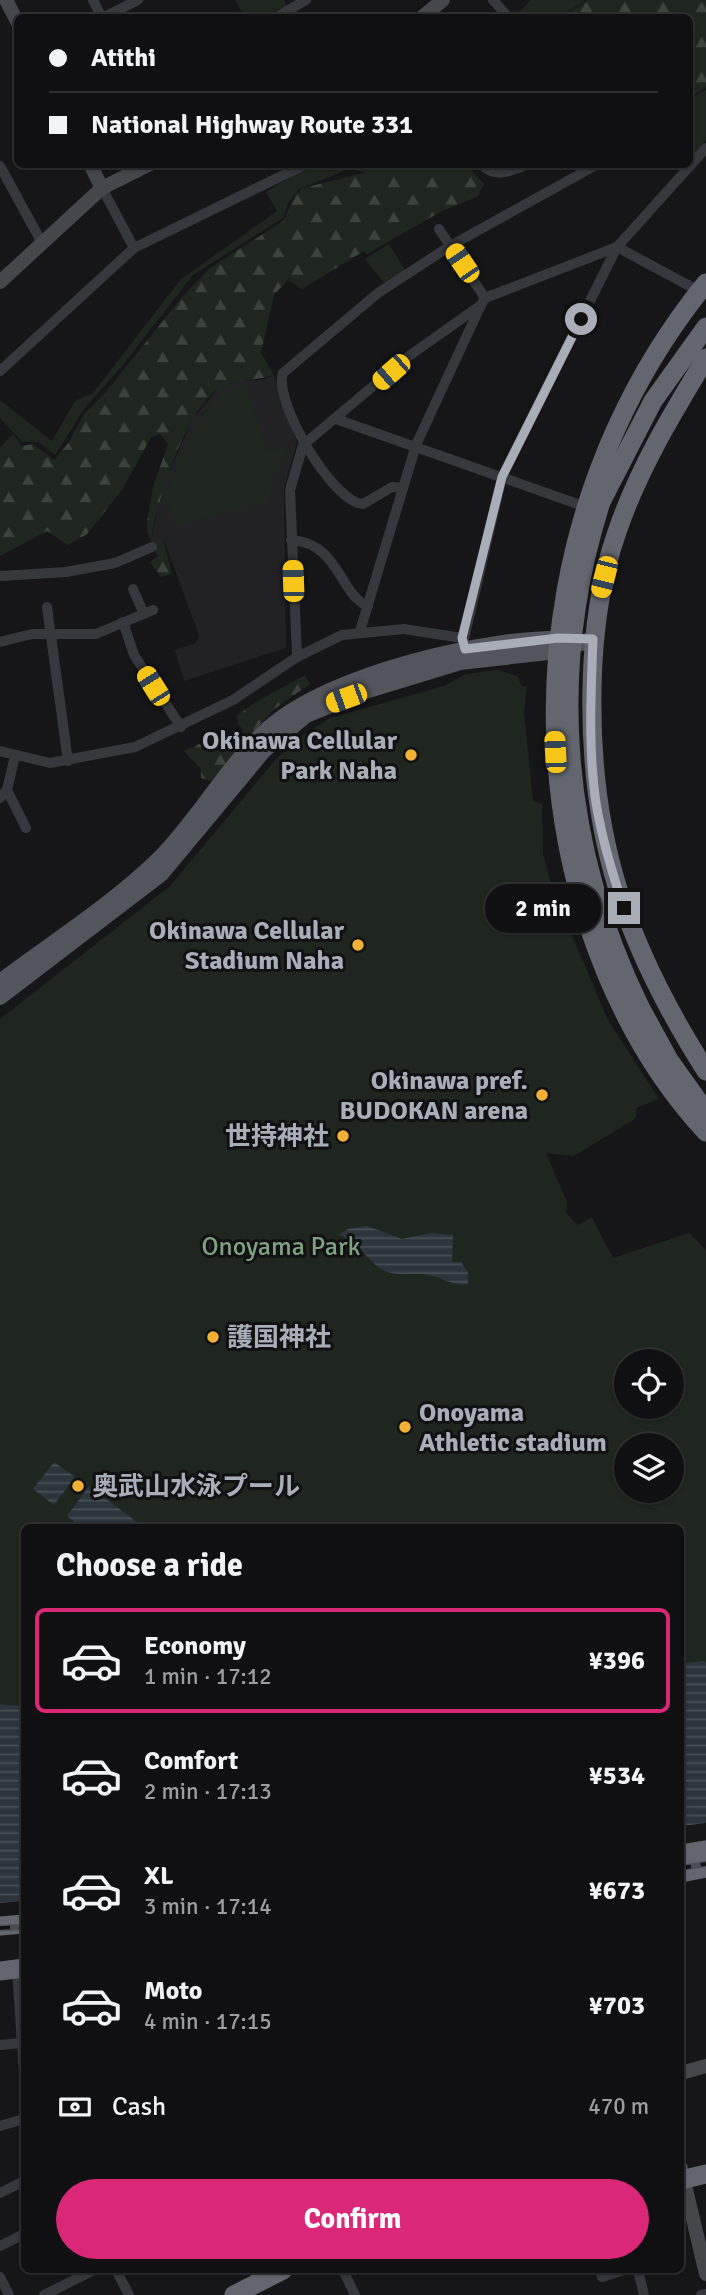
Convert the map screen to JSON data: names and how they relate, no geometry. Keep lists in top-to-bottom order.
{
  "parks": ["Onoyama Park"],
  "places": [
    "Okinawa Cellular Park Naha",
    "Okinawa Cellular Stadium Naha",
    "Okinawa pref. BUDOKAN arena",
    "世持神社",
    "護国神社",
    "Onoyama Athletic stadium",
    "奥武山水泳プール"
  ],
  "page": {
    "banner": ["Atithi", "National Highway Route 331"],
    "bubble": "2 min",
    "heading": "Choose a ride",
    "list": [
      {
        "name": "Economy",
        "note": "1 min · 17:12",
        "value": "¥396"
      },
      {
        "name": "Comfort",
        "note": "2 min · 17:13",
        "value": "¥534"
      },
      {
        "name": "XL",
        "note": "3 min · 17:14",
        "value": "¥673"
      },
      {
        "name": "Moto",
        "note": "4 min · 17:15",
        "value": "¥703"
      }
    ],
    "pay": ["Cash", "470 m"],
    "buttons": "Confirm"
  }
}
